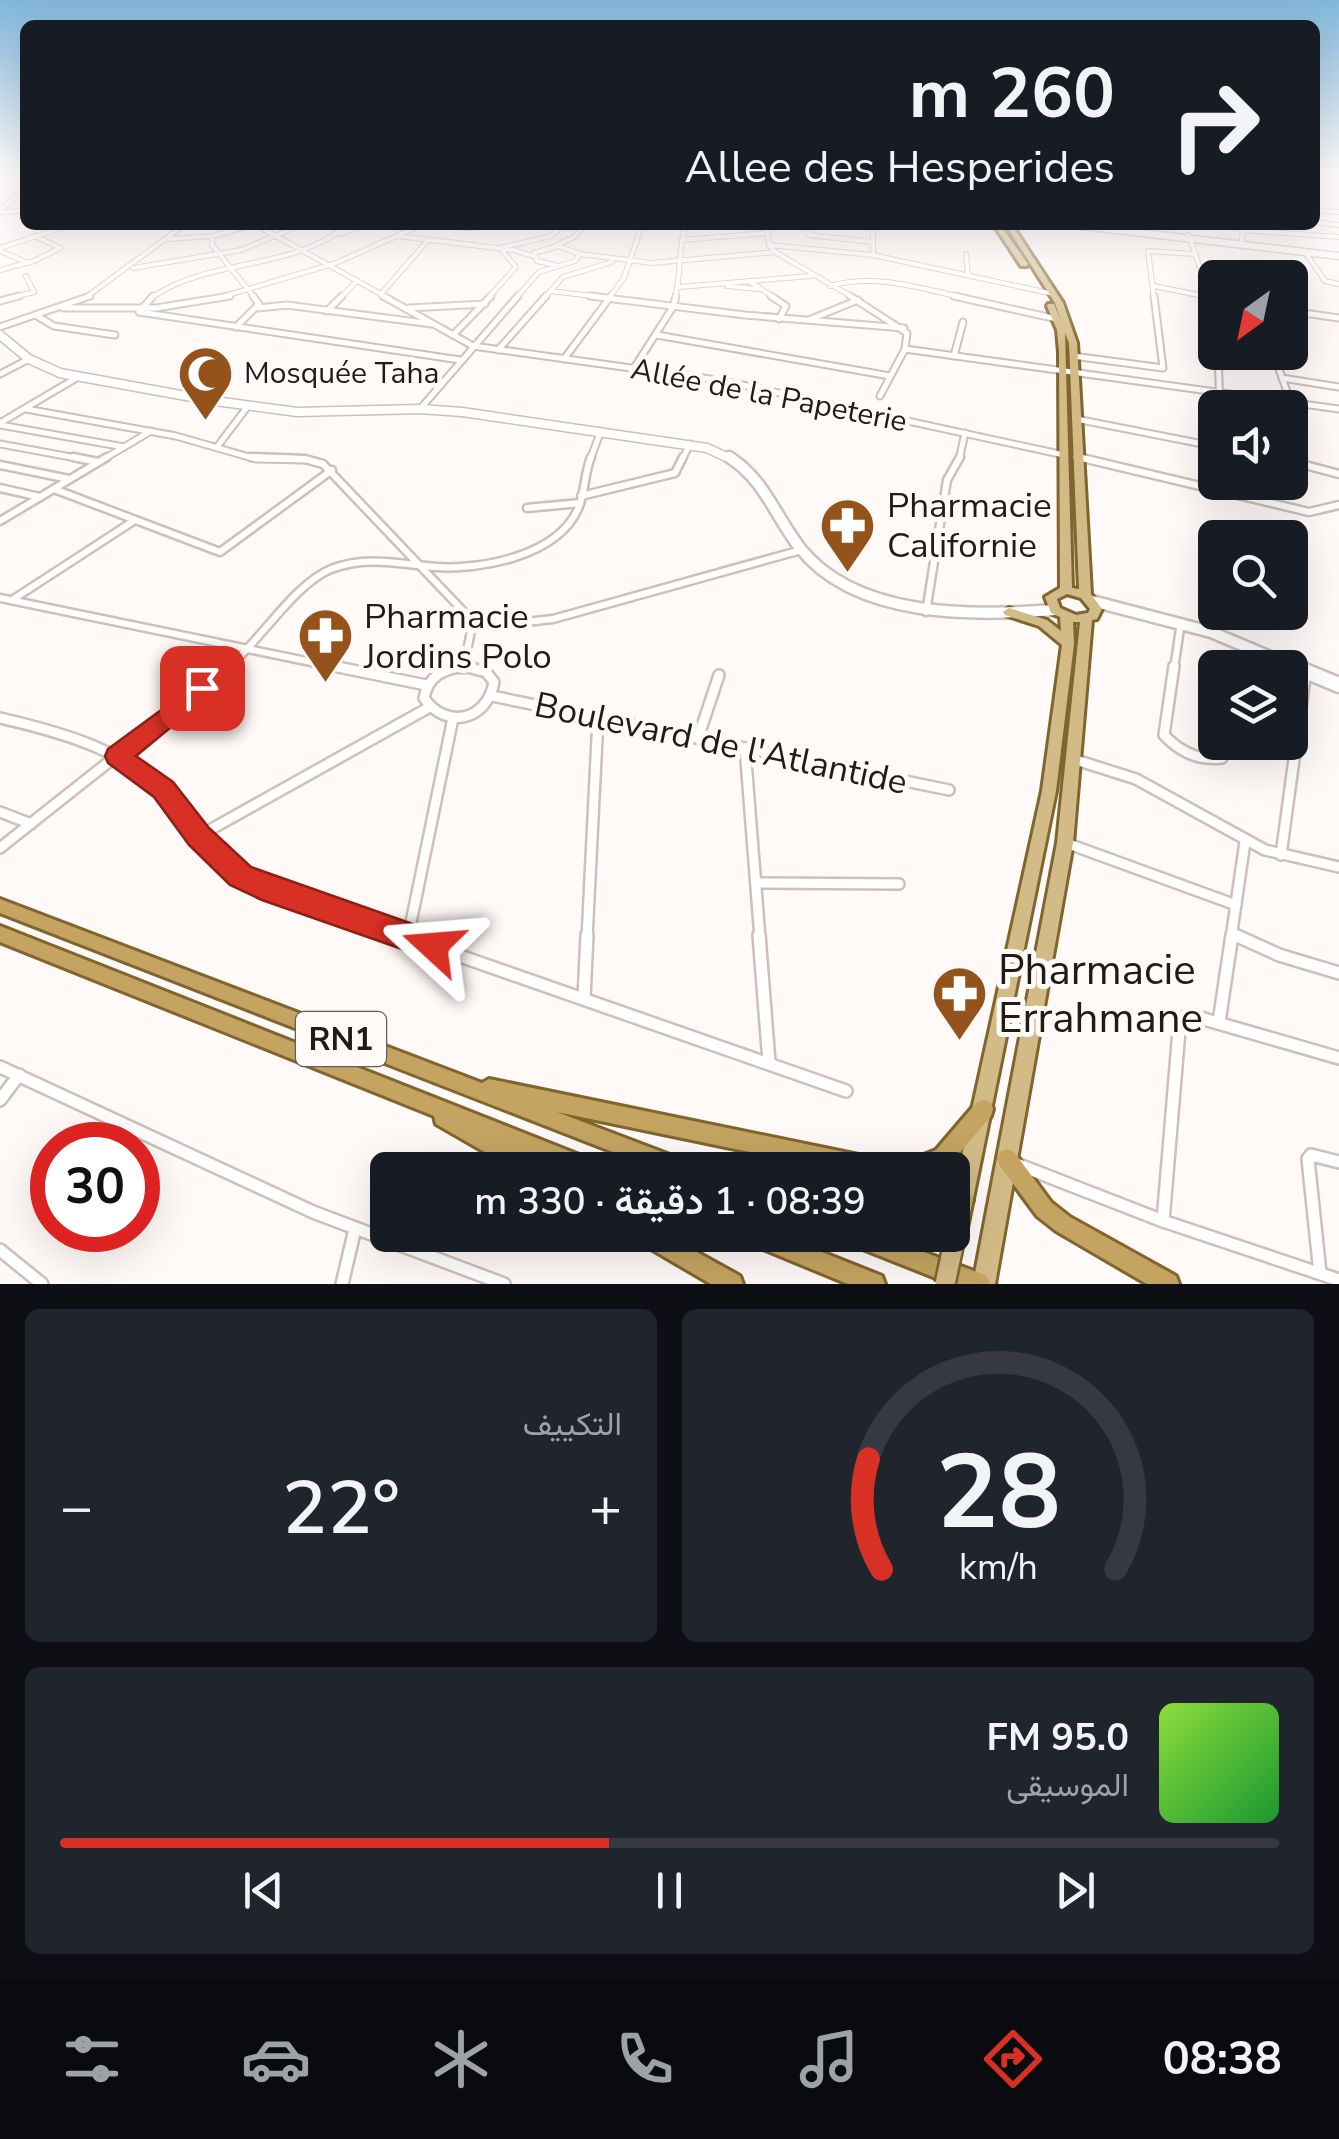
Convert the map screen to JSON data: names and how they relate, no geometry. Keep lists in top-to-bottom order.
{
  "streets": {
    "highway": ["RN1"],
    "street": ["Allée de la Papeterie", "Boulevard de l'Atlantide"]
  },
  "places": {
    "mosque": ["Mosquée Taha"],
    "pharmacy": ["Pharmacie Californie", "Pharmacie Jordins Polo", "Pharmacie Errahmane"]
  },
  "north": "bottom left",
  "page": {
    "turn": ["260 m", "Allee des Hesperides"],
    "limit": "30",
    "trip": "08:39 · 1 دقيقة · 330 m",
    "tile": "التكييف",
    "heat": ["−", "22°", "+"],
    "song": ["95.0 FM", "الموسيقى"],
    "tabs": "08:38",
    "gauge": ["28", "km/h"]
  }
}
